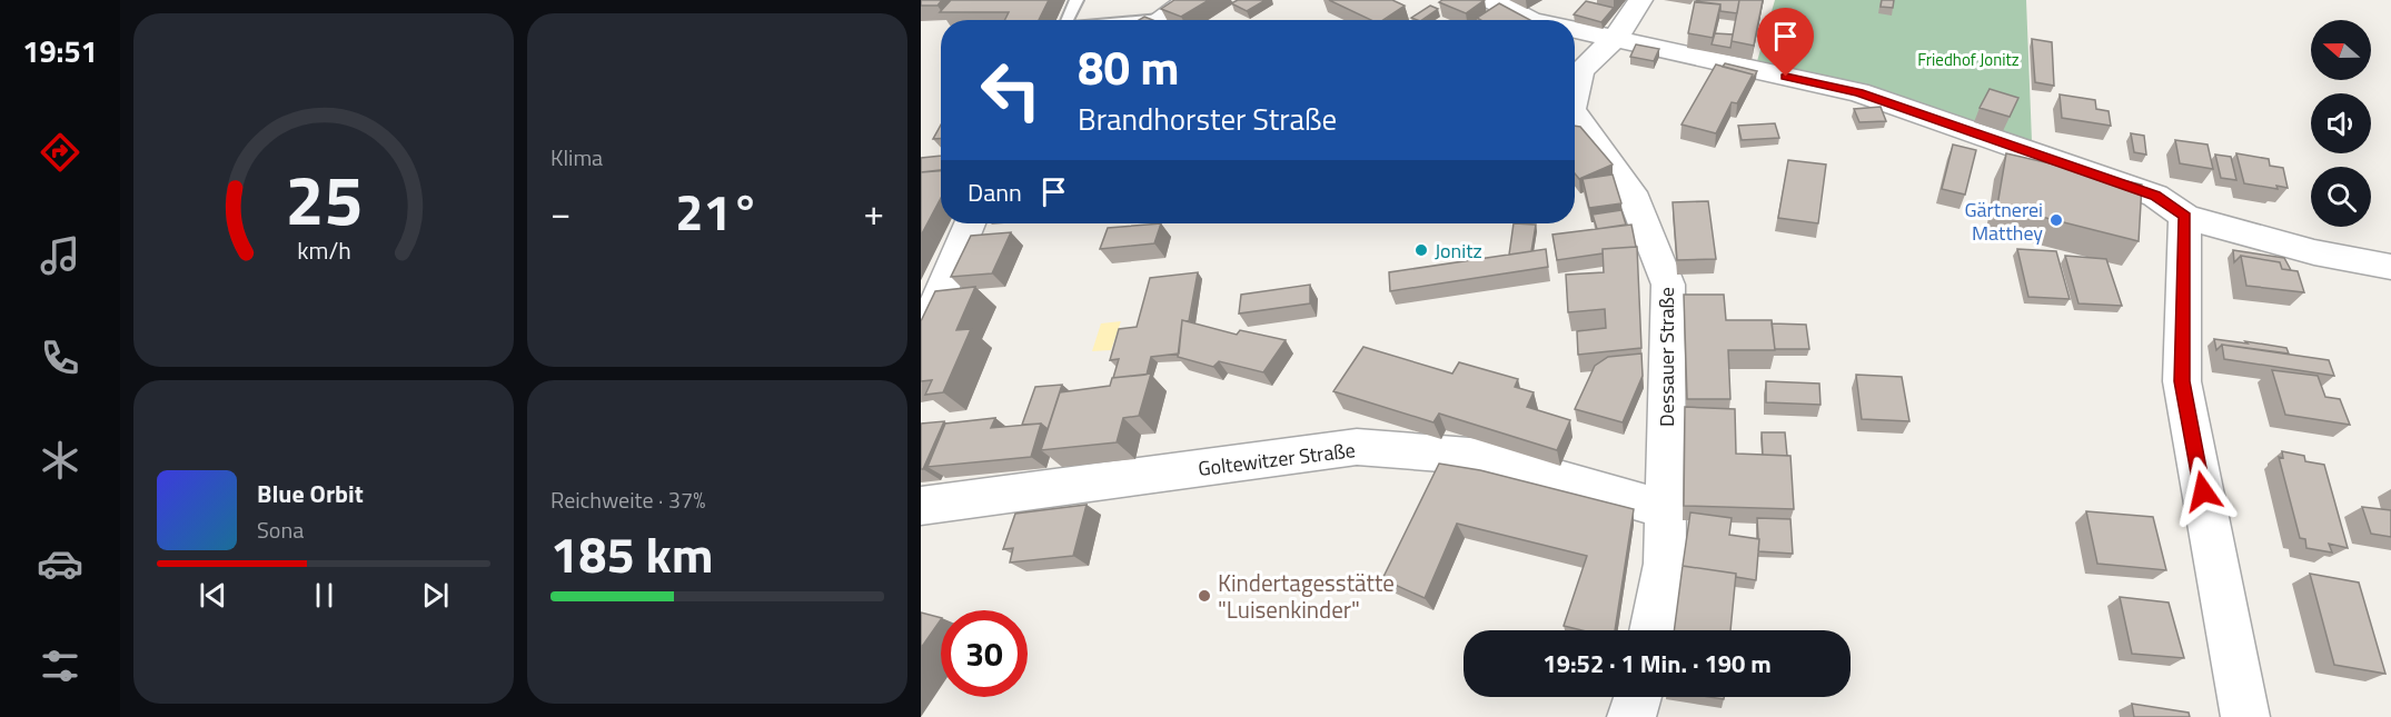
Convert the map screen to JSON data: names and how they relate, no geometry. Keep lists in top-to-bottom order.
{
  "streets": {
    "street": ["Dessauer Straße", "Goltewitzer Straße"]
  },
  "crossings": [
    ["Dessauer Straße", "Goltewitzer Straße"]
  ],
  "parks": ["Friedhof Jonitz"],
  "places": ["Gärtnerei Matthey", "Jonitz", "Kindertagesstätte \"Luisenkinder\""],
  "north": "left",
  "page": {
    "tabs": "19:51",
    "tile": [
      "Klima",
      ["Reichweite · 37%", "185 km"]
    ],
    "turn": ["80 m", "Brandhorster Straße"],
    "then": "Dann",
    "heat": ["−", "21°", "+"],
    "song": ["Blue Orbit", "Sona"],
    "limit": "30",
    "trip": "19:52 · 1 Min. · 190 m",
    "gauge": ["25", "km/h"]
  }
}
